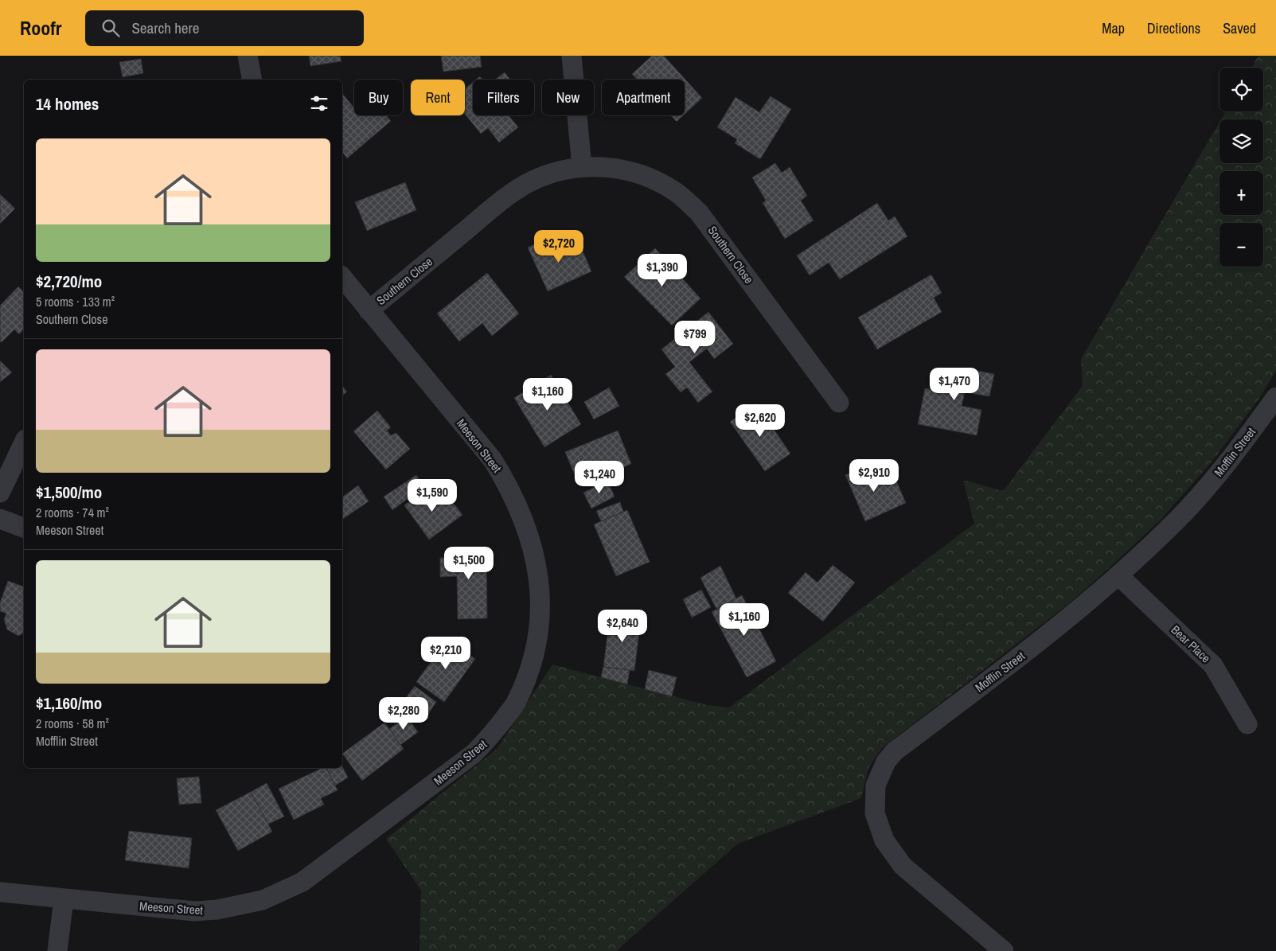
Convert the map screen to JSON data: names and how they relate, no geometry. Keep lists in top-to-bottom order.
{
  "streets": {
    "street": [
      "Southern Close",
      "Meeson Street",
      "Mofflin Street",
      "Bear Place"
    ]
  },
  "crossings": [
    ["Southern Close", "Meeson Street"],
    ["Mofflin Street", "Bear Place"]
  ],
  "page": {
    "header": "Roofr",
    "search": "Search here",
    "nav": ["Map", "Directions", "Saved"],
    "map_buttons": ["+", "−"],
    "chip": [
      "Buy",
      "Rent",
      "Filters",
      "New",
      "Apartment"
    ],
    "heading": "14 homes",
    "list": [
      {
        "name": "$2,720/mo",
        "note": "5 rooms · 133 m² · Southern Close"
      },
      {
        "name": "$1,500/mo",
        "note": "2 rooms · 74 m² · Meeson Street"
      },
      {
        "name": "$1,160/mo",
        "note": "2 rooms · 58 m² · Mofflin Street"
      }
    ],
    "price": [
      "$2,720",
      "$1,390",
      "$799",
      "$1,470",
      "$1,160",
      "$2,620",
      "$2,910",
      "$1,240",
      "$1,590",
      "$1,500",
      "$1,160",
      "$2,640",
      "$2,210",
      "$2,280"
    ]
  }
}
